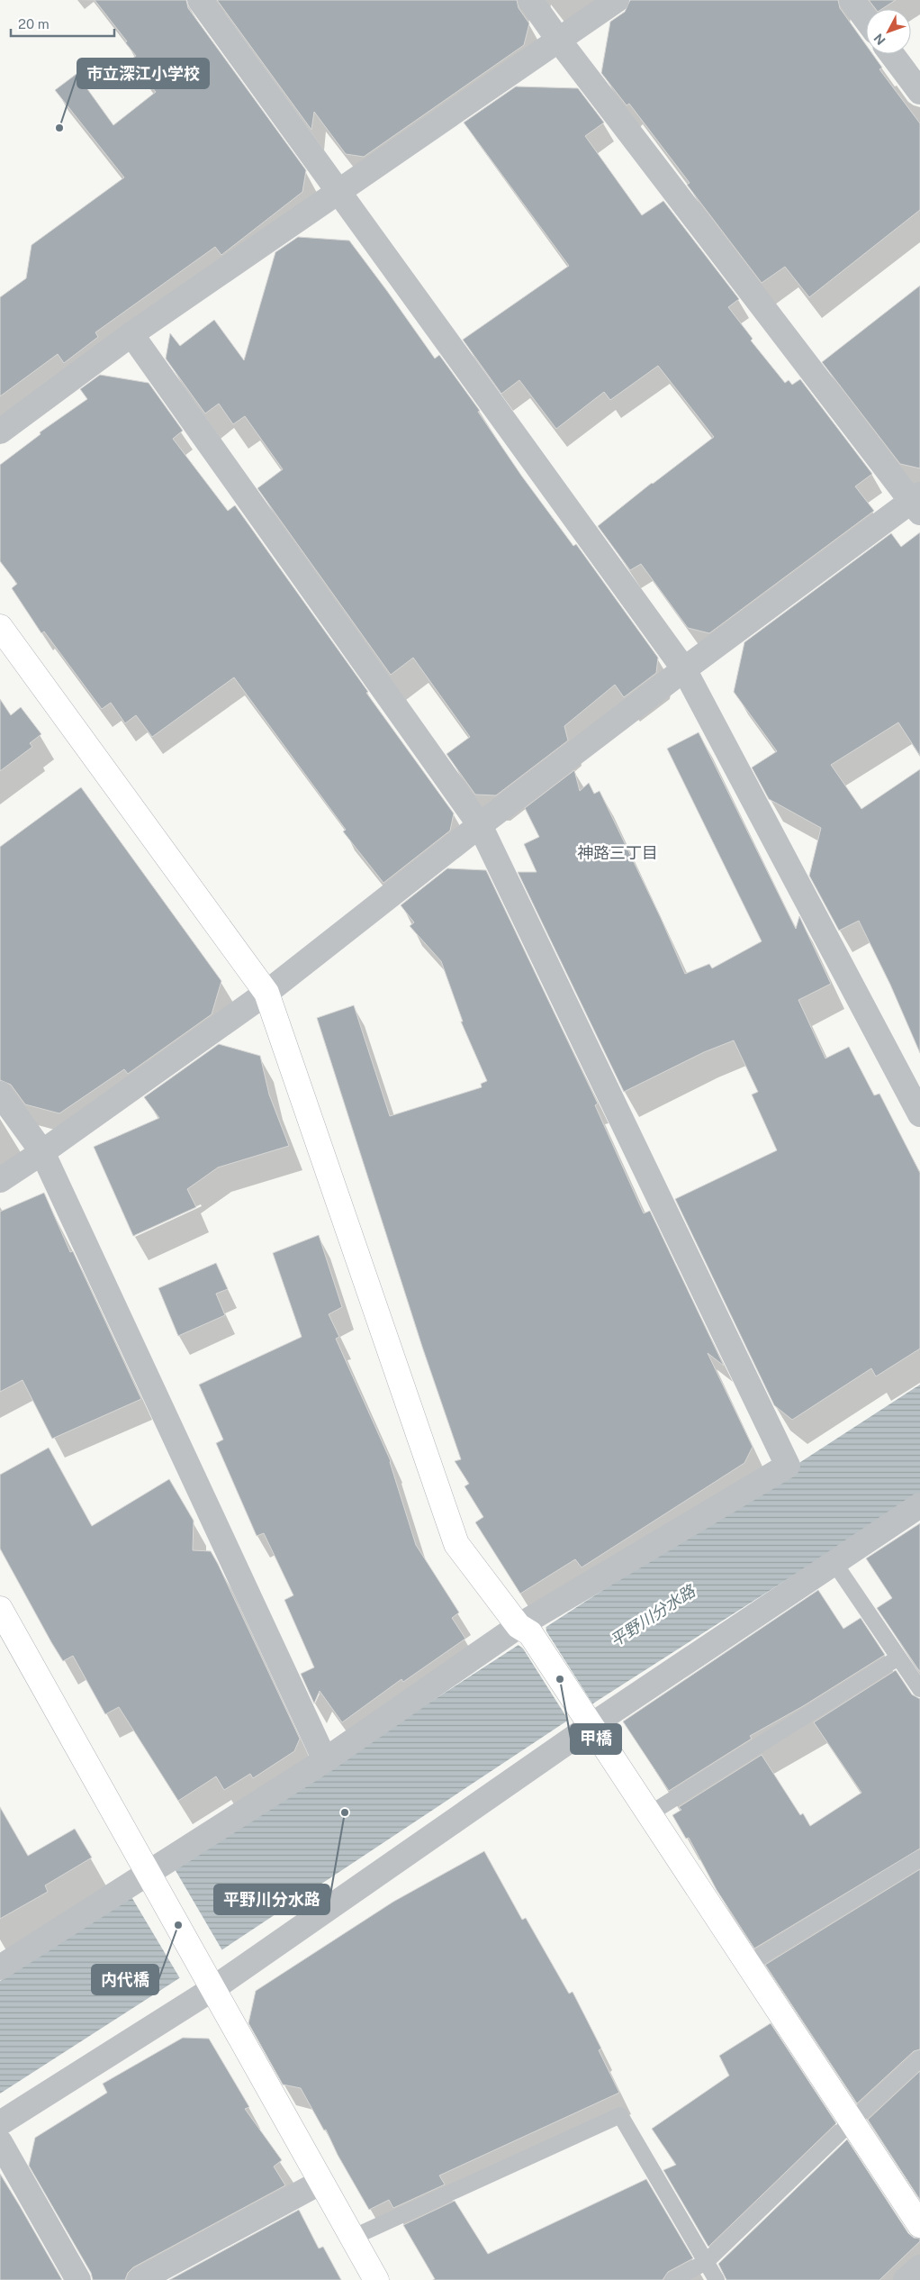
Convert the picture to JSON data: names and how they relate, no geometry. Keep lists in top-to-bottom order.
{
  "districts": ["神路三丁目"],
  "water": ["平野川分水路"],
  "places": [
    "市立深江小学校",
    "甲橋",
    "平野川分水路",
    "内代橋"
  ],
  "scale_bar": "20 m",
  "north": "bottom left"
}
